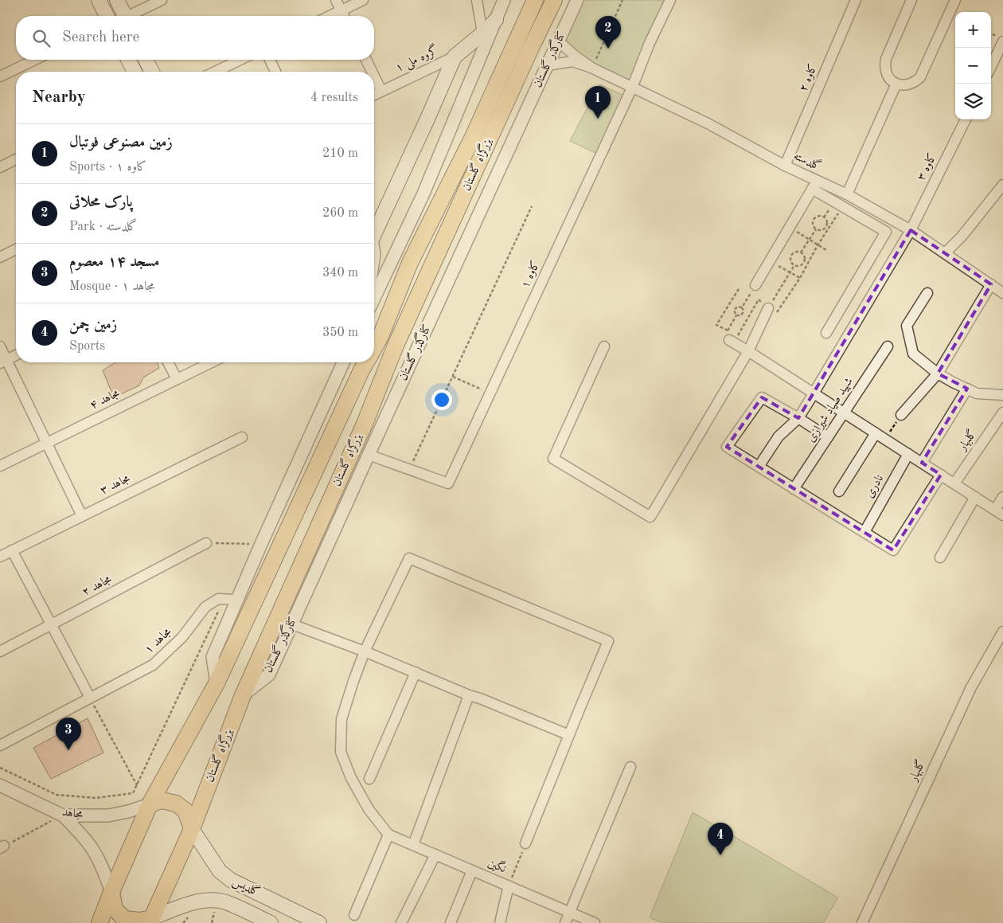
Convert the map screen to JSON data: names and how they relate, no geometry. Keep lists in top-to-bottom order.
{
  "streets": {
    "highway": ["بزرگراه گلستان"],
    "main road": ["گلدیس"],
    "street": [
      "گروه ملی ۱",
      "کنارگذر گلستان",
      "کاوه ۲",
      "گلدسته",
      "کاوه ۳",
      "کاوه ۱",
      "مجاهد ۴",
      "شهید صیاد شیرازی",
      "گلبهار",
      "مجاهد ۳",
      "نادری",
      "مجاهد ۲",
      "۱ مجاهد",
      "مجاهد",
      "نگین"
    ]
  },
  "crossings": [
    ["کنارگذر گلستان", "بزرگراه گلستان"],
    ["کنارگذر گلستان", "کاوه ۱"],
    ["کاوه ۲", "گلدسته"],
    ["گلدسته", "کاوه ۳"],
    ["گلدسته", "کاوه ۱"],
    ["بزرگراه گلستان", "مجاهد"],
    ["بزرگراه گلستان", "گلدیس"]
  ],
  "page": {
    "map_buttons": ["+", "−"],
    "pins": [
      "2",
      "1",
      "3",
      "4"
    ],
    "search": "Search here",
    "heading": ["Nearby", "4 results"],
    "list": [
      {
        "mark": "1",
        "name": "زمین مصنوعی فوتبال",
        "note": "Sports · کاوه ۱",
        "value": "210 m"
      },
      {
        "mark": "2",
        "name": "پارک محلاتی",
        "note": "Park · گلدسته",
        "value": "260 m"
      },
      {
        "mark": "3",
        "name": "مسجد ۱۴ معصوم",
        "note": "Mosque · ۱ مجاهد",
        "value": "340 m"
      },
      {
        "mark": "4",
        "name": "زمین چمن",
        "note": "Sports",
        "value": "350 m"
      }
    ]
  }
}
